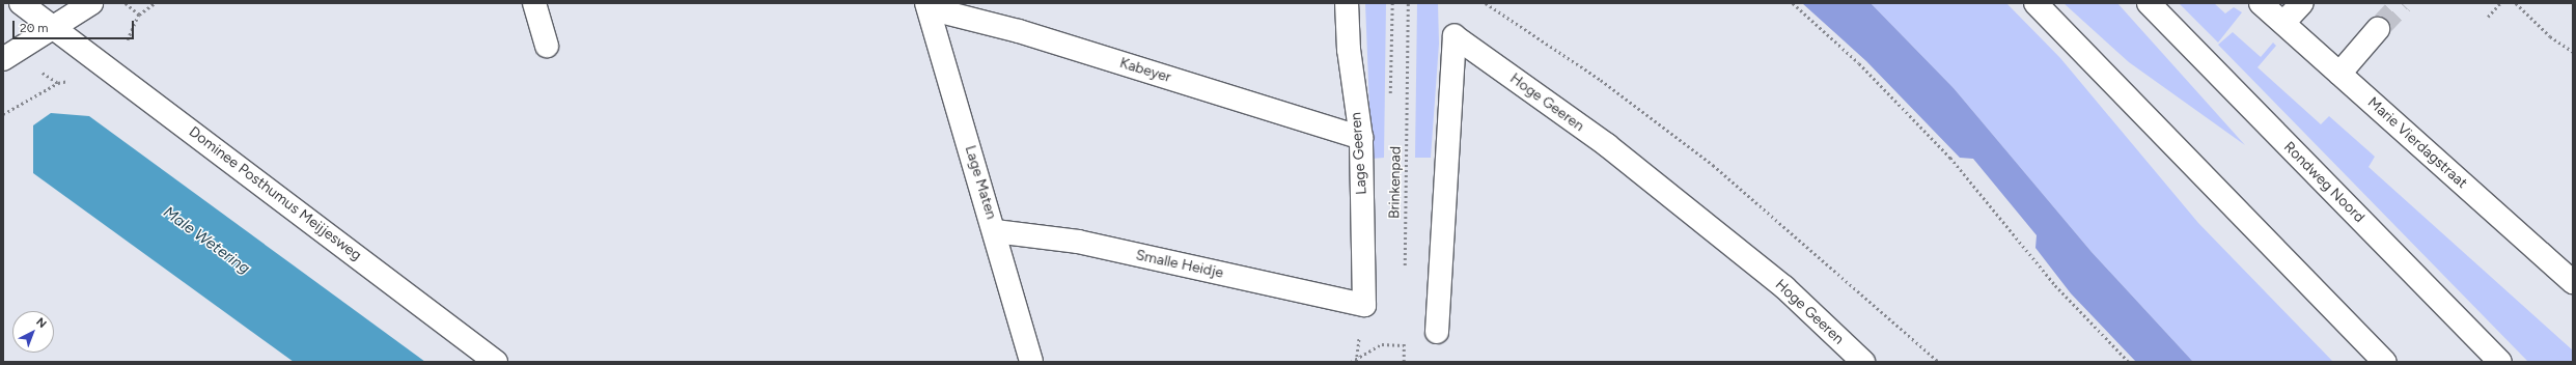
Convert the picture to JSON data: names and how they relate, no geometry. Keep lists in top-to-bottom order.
{
  "streets": {
    "street": [
      "Kabeyer",
      "Hoge Geeren",
      "Marie Vierdagstraat",
      "Lage Geeren",
      "Lage Maten",
      "Rondweg Noord",
      "Dominee Posthumus Meijjesweg",
      "Smalle Heidje"
    ],
    "path": ["Brinkenpad"]
  },
  "crossings": [
    ["Kabeyer", "Lage Geeren"],
    ["Kabeyer", "Lage Maten"],
    ["Lage Geeren", "Smalle Heidje"],
    ["Lage Maten", "Smalle Heidje"]
  ],
  "water": ["Male Wetering"],
  "scale_bar": "20 m",
  "north": "top right"
}
